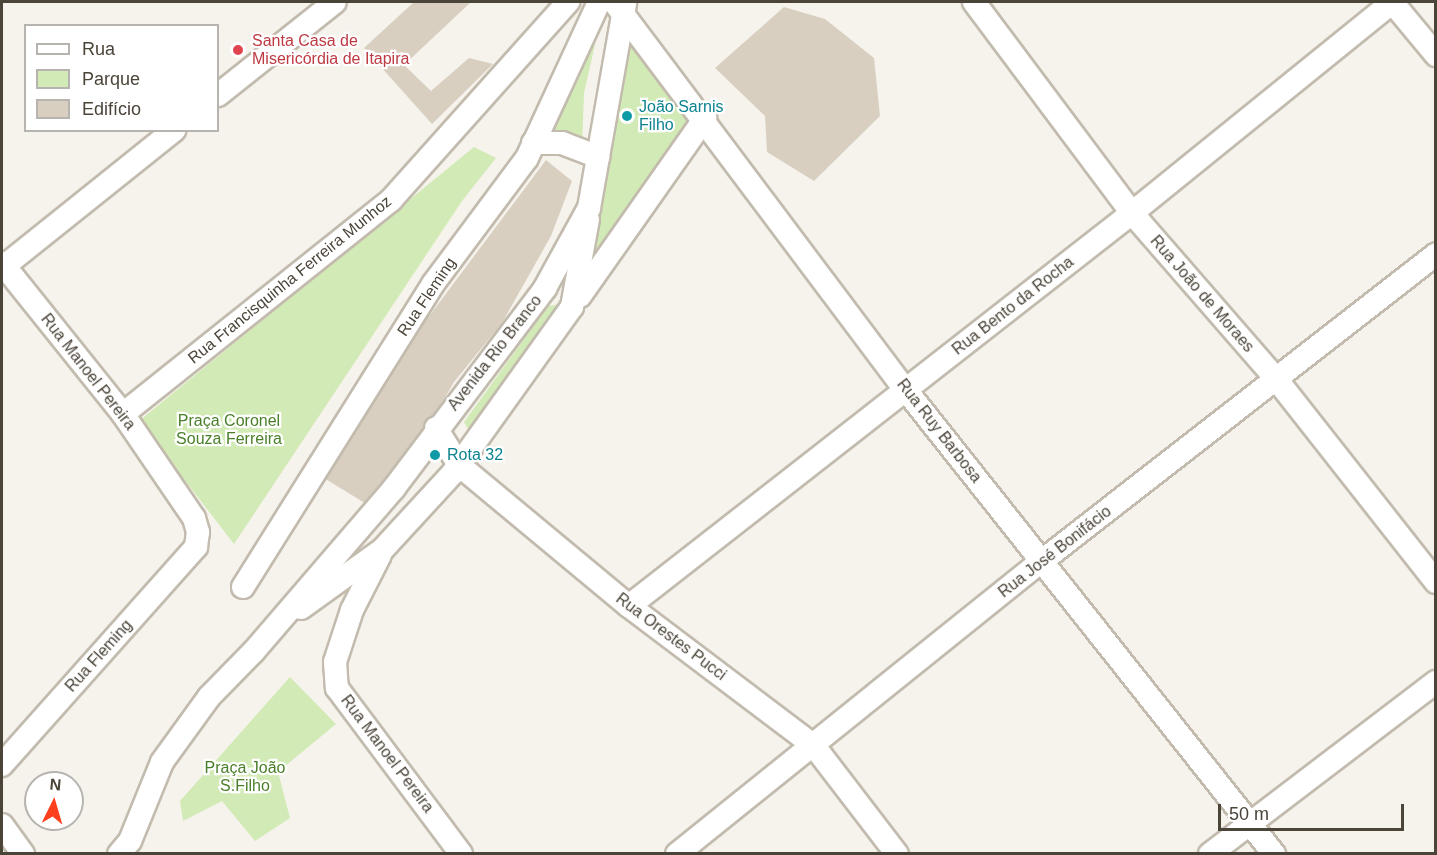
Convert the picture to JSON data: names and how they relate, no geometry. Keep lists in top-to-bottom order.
{
  "streets": {
    "street": [
      "Rua Francisquinha Ferreira Munhoz",
      "Rua João de Moraes",
      "Rua Fleming",
      "Rua Bento da Rocha",
      "Avenida Rio Branco",
      "Rua Manoel Pereira",
      "Rua Ruy Barbosa",
      "Rua José Bonifácio",
      "Rua Orestes Pucci"
    ]
  },
  "crossings": [
    ["Rua Francisquinha Ferreira Munhoz", "Rua Manoel Pereira"],
    ["Rua João de Moraes", "Rua Bento da Rocha"],
    ["Rua João de Moraes", "Rua José Bonifácio"],
    ["Rua Fleming", "Rua Manoel Pereira"],
    ["Rua Bento da Rocha", "Rua Ruy Barbosa"],
    ["Rua Bento da Rocha", "Rua Orestes Pucci"],
    ["Avenida Rio Branco", "Rua Ruy Barbosa"],
    ["Avenida Rio Branco", "Rua Orestes Pucci"],
    ["Rua Ruy Barbosa", "Rua José Bonifácio"],
    ["Rua José Bonifácio", "Rua Orestes Pucci"]
  ],
  "parks": ["Praça Coronel Souza Ferreira", "Praça João S.Filho"],
  "places": ["Santa Casa de Misericórdia de Itapira", "João Sarnis Filho", "Rota 32"],
  "legend": ["Rua", "Parque", "Edifício"],
  "scale_bar": "50 m",
  "north": "top"
}
